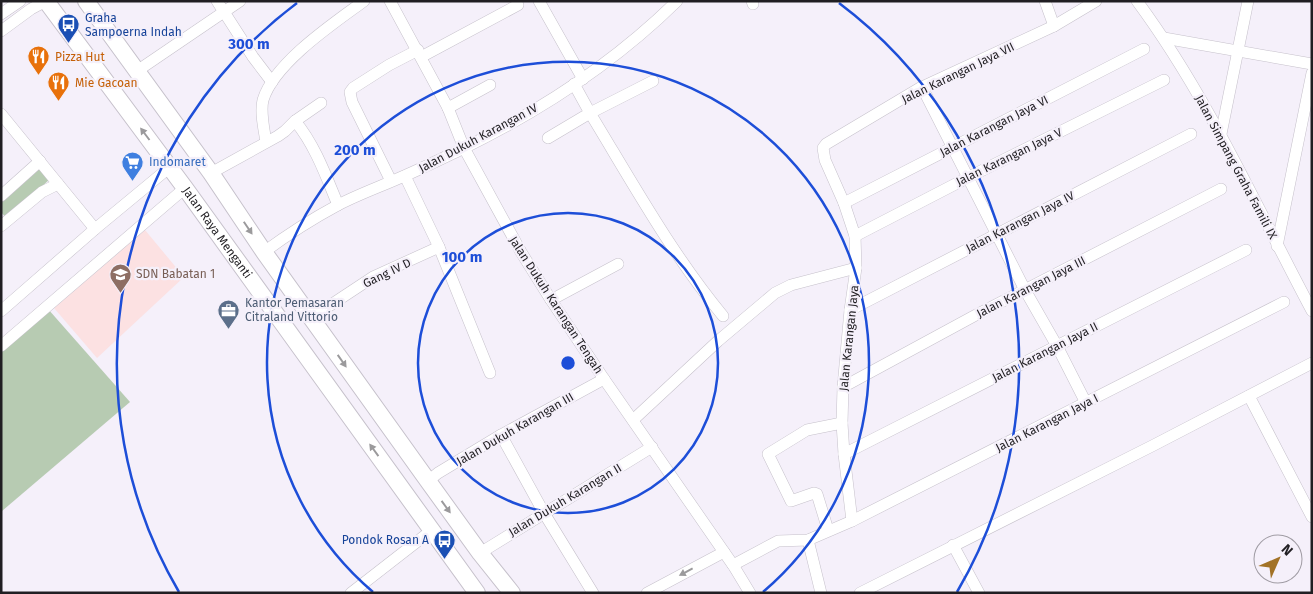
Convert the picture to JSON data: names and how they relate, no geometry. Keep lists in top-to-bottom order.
{
  "streets": {
    "main road": ["Jalan Raya Menganti"],
    "street": [
      "Jalan Karangan Jaya VII",
      "Jalan Karangan Jaya VI",
      "Jalan Dukuh Karangan IV",
      "Jalan Karangan Jaya V",
      "Jalan Simpang Graha Famili IX",
      "Jalan Karangan Jaya IV",
      "Gang IV D",
      "Jalan Karangan Jaya III",
      "Jalan Dukuh Karangan Tengah",
      "Jalan Karangan Jaya",
      "Jalan Karangan Jaya II",
      "Jalan Karangan Jaya I",
      "Jalan Dukuh Karangan III",
      "Jalan Dukuh Karangan II"
    ]
  },
  "crossings": [
    ["Jalan Karangan Jaya VII", "Jalan Karangan Jaya"],
    ["Jalan Karangan Jaya VI", "Jalan Karangan Jaya"],
    ["Jalan Dukuh Karangan IV", "Jalan Dukuh Karangan Tengah"],
    ["Jalan Karangan Jaya V", "Jalan Karangan Jaya"],
    ["Jalan Karangan Jaya IV", "Jalan Karangan Jaya"],
    ["Jalan Karangan Jaya III", "Jalan Karangan Jaya"],
    ["Jalan Dukuh Karangan Tengah", "Jalan Karangan Jaya I"],
    ["Jalan Dukuh Karangan Tengah", "Jalan Dukuh Karangan III"],
    ["Jalan Dukuh Karangan Tengah", "Jalan Dukuh Karangan II"],
    ["Jalan Karangan Jaya", "Jalan Karangan Jaya II"],
    ["Jalan Karangan Jaya", "Jalan Karangan Jaya I"]
  ],
  "places": {
    "bus stop": ["Graha Sampoerna Indah", "Pondok Rosan A"],
    "restaurant": ["Pizza Hut", "Mie Gacoan"],
    "supermarket": ["Indomaret"],
    "school or university": ["SDN Babatan 1"],
    "office": ["Kantor Pemasaran Citraland Vittorio"]
  },
  "north": "top right",
  "rings": ["300 m", "200 m", "100 m"]
}
